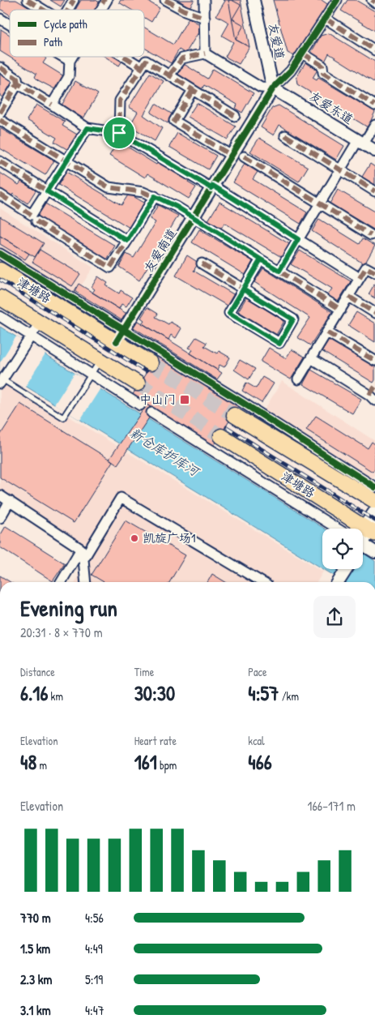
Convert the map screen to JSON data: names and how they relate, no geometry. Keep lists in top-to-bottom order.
{
  "streets": {
    "main road": ["津塘路"],
    "street": ["友爱道", "友爱东道", "友爱南道"]
  },
  "crossings": [
    ["友爱道", "友爱东道"],
    ["友爱道", "友爱南道"],
    ["友爱东道", "友爱南道"],
    ["友爱南道", "津塘路"]
  ],
  "water": ["新仓库护库河"],
  "places": {
    "transit": ["中山门"],
    "other": ["凯旋广场1"]
  },
  "legend": ["Cycle path", "Path"],
  "page": {
    "heading": ["Evening run", "20:31 · 8 × 770 m"],
    "stats": [
      ["Distance", "6.16 km"],
      ["Time", "30:30"],
      ["Pace", "4:57 /km"],
      ["Elevation", "48 m"],
      ["Heart rate", "161 bpm"],
      ["kcal", "466"]
    ],
    "chart": ["Elevation", "166–171 m"],
    "list": [
      {
        "name": "770 m",
        "note": "4:56"
      },
      {
        "name": "1.5 km",
        "note": "4:49"
      },
      {
        "name": "2.3 km",
        "note": "5:19"
      },
      {
        "name": "3.1 km",
        "note": "4:47"
      }
    ]
  }
}
